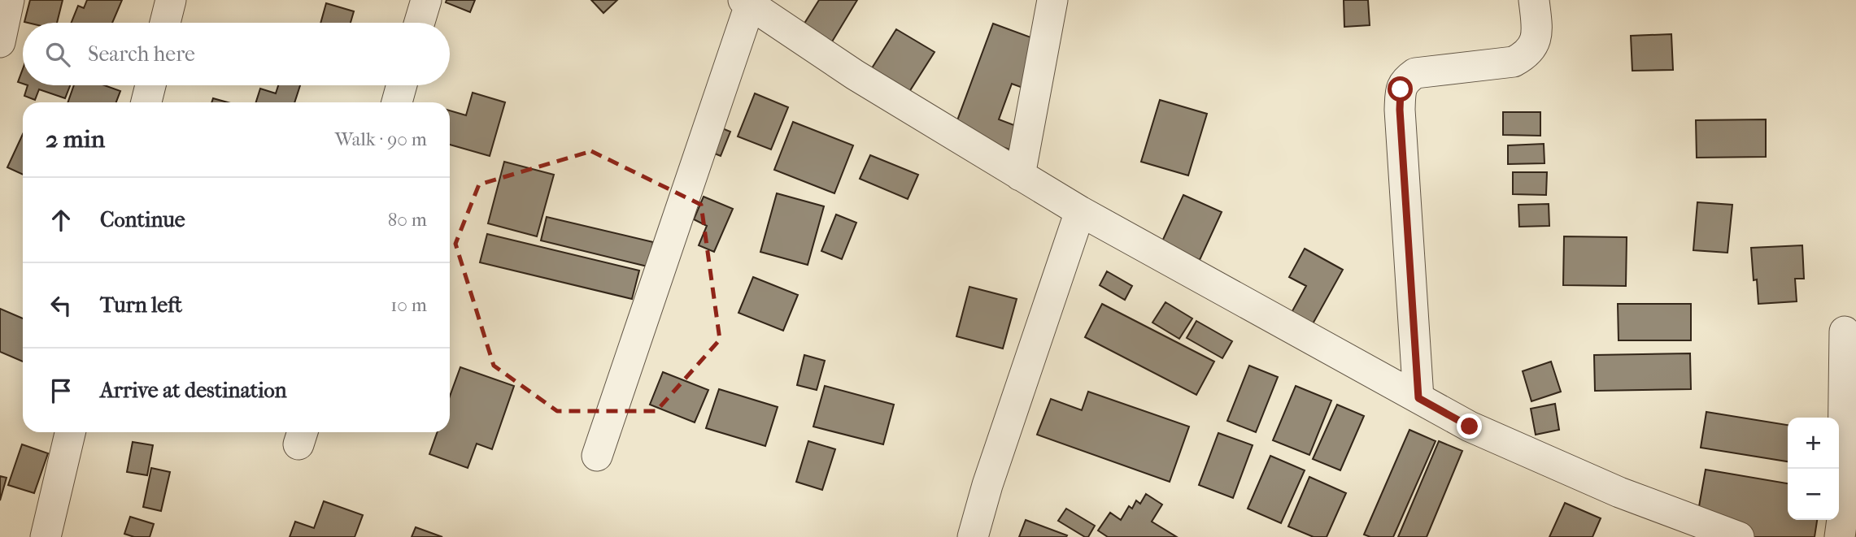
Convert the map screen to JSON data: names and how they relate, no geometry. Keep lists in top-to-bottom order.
{
  "page": {
    "search": "Search here",
    "heading": ["2 min", "Walk · 90 m"],
    "list": [
      ["Continue", "80 m"],
      ["Turn left", "10 m"],
      "Arrive at destination"
    ],
    "map_buttons": ["+", "−"]
  }
}
